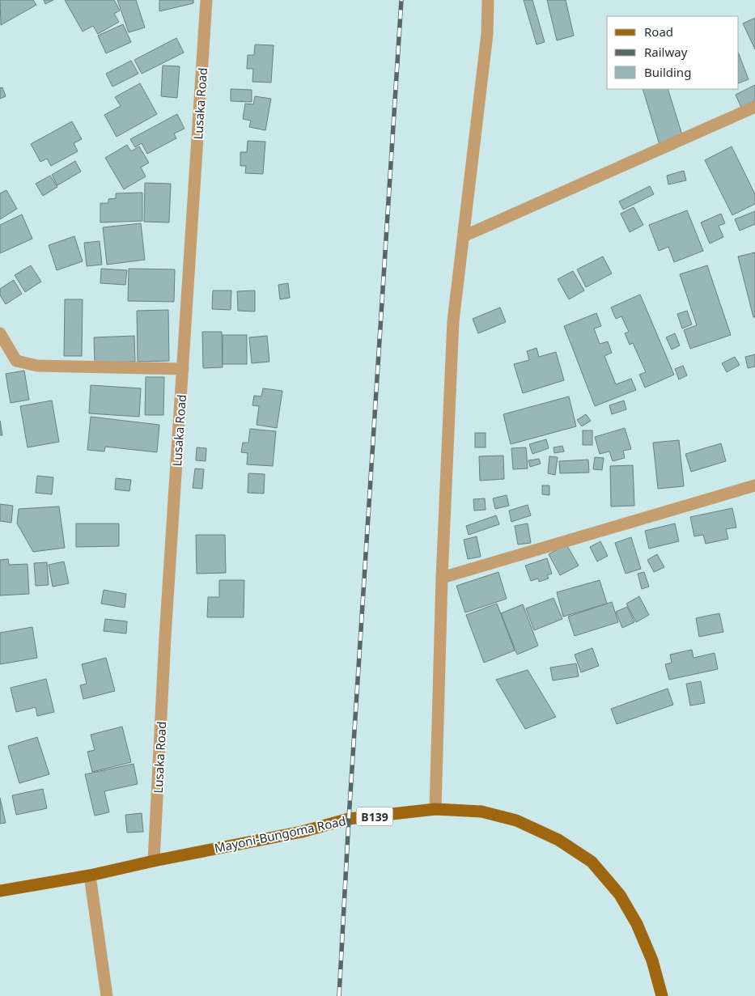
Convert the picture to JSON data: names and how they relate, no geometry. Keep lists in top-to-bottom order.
{
  "streets": {
    "main road": ["B139", "Mayoni-Bungoma Road"],
    "street": ["Lusaka Road"]
  },
  "crossings": [
    ["Lusaka Road", "Mayoni-Bungoma Road"]
  ],
  "legend": ["Road", "Railway", "Building"]
}
